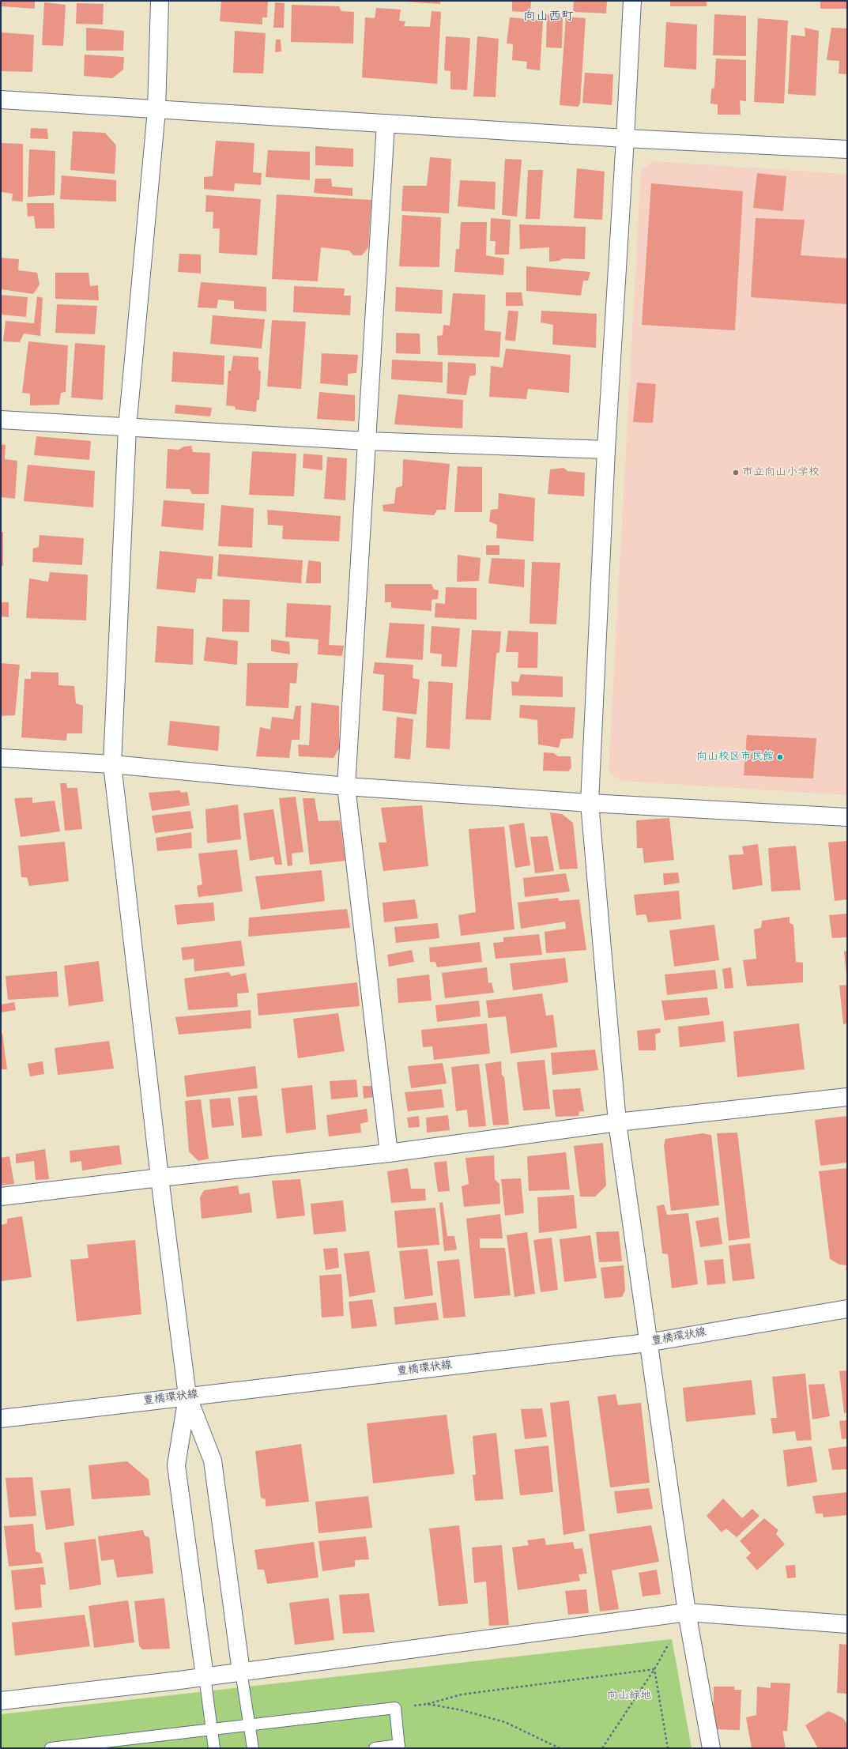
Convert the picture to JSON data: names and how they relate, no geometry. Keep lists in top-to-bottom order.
{
  "streets": {
    "street": ["豊橋環状線"]
  },
  "districts": ["向山西町"],
  "parks": ["向山緑地"],
  "places": ["市立向山小学校", "向山校区市民館"]
}
